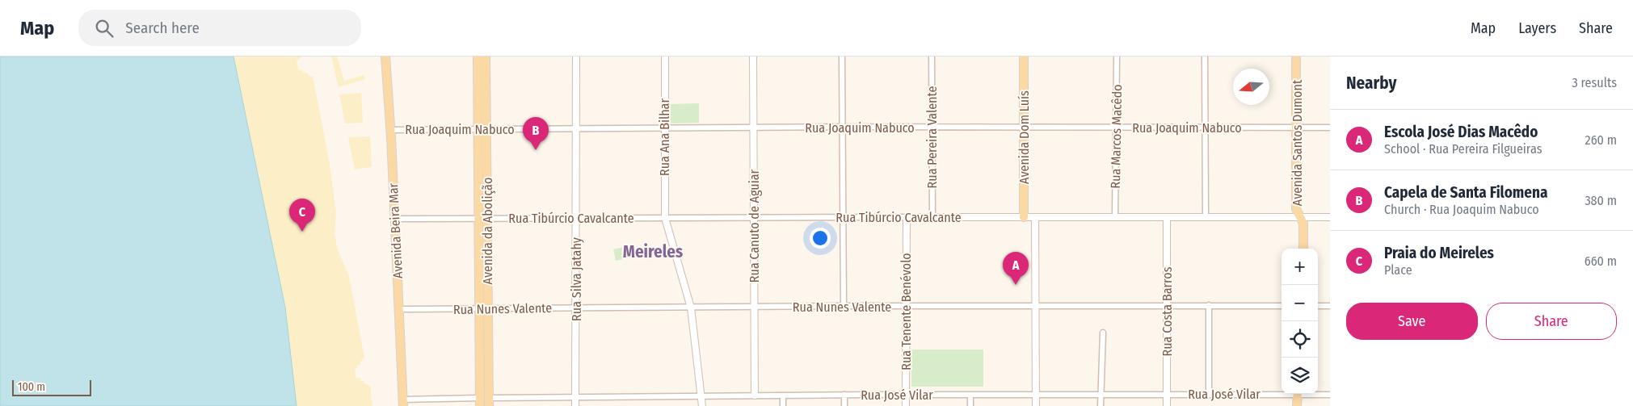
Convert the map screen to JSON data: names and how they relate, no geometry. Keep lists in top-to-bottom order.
{
  "streets": {
    "main road": [
      "Avenida Dom Luís",
      "Avenida Santos Dumont",
      "Avenida Beira Mar",
      "Avenida da Abolição"
    ],
    "street": [
      "Rua Joaquim Nabuco",
      "Rua Marcos Macêdo",
      "Rua Ana Bilhar",
      "Rua Pereira Valente",
      "Rua Tibúrcio Cavalcante",
      "Rua Canuto de Aguiar",
      "Rua Silva Jatahy",
      "Rua Nunes Valente",
      "Rua Tenente Benévolo",
      "Rua Costa Barros",
      "Rua José Vilar"
    ]
  },
  "crossings": [
    ["Rua Joaquim Nabuco", "Rua Marcos Macêdo"],
    ["Rua Joaquim Nabuco", "Rua Ana Bilhar"],
    ["Rua Joaquim Nabuco", "Rua Pereira Valente"],
    ["Rua Joaquim Nabuco", "Avenida Dom Luís"],
    ["Rua Joaquim Nabuco", "Avenida Santos Dumont"],
    ["Rua Joaquim Nabuco", "Rua Canuto de Aguiar"],
    ["Rua Joaquim Nabuco", "Avenida Beira Mar"],
    ["Rua Joaquim Nabuco", "Avenida da Abolição"],
    ["Rua Joaquim Nabuco", "Rua Silva Jatahy"],
    ["Rua Marcos Macêdo", "Rua Tibúrcio Cavalcante"],
    ["Rua Ana Bilhar", "Rua Tibúrcio Cavalcante"],
    ["Rua Ana Bilhar", "Rua Nunes Valente"],
    ["Rua Ana Bilhar", "Rua José Vilar"],
    ["Rua Pereira Valente", "Rua Tibúrcio Cavalcante"],
    ["Avenida Dom Luís", "Rua Tibúrcio Cavalcante"],
    ["Avenida Santos Dumont", "Rua Tibúrcio Cavalcante"],
    ["Rua Tibúrcio Cavalcante", "Rua Canuto de Aguiar"],
    ["Rua Tibúrcio Cavalcante", "Avenida Beira Mar"],
    ["Rua Tibúrcio Cavalcante", "Avenida da Abolição"],
    ["Rua Tibúrcio Cavalcante", "Rua Silva Jatahy"],
    ["Rua Tibúrcio Cavalcante", "Rua Tenente Benévolo"],
    ["Rua Tibúrcio Cavalcante", "Rua Costa Barros"],
    ["Rua Canuto de Aguiar", "Rua Nunes Valente"],
    ["Rua Canuto de Aguiar", "Rua José Vilar"],
    ["Avenida Beira Mar", "Rua Nunes Valente"],
    ["Avenida Beira Mar", "Rua José Vilar"],
    ["Avenida da Abolição", "Rua Nunes Valente"],
    ["Avenida da Abolição", "Rua José Vilar"],
    ["Rua Silva Jatahy", "Rua Nunes Valente"],
    ["Rua Silva Jatahy", "Rua José Vilar"],
    ["Rua Nunes Valente", "Rua Tenente Benévolo"],
    ["Rua Nunes Valente", "Rua Costa Barros"],
    ["Rua Tenente Benévolo", "Rua José Vilar"],
    ["Rua Costa Barros", "Rua José Vilar"]
  ],
  "districts": ["Meireles"],
  "scale_bar": "100 m",
  "north": "left",
  "page": {
    "header": "Map",
    "search": "Search here",
    "nav": ["Map", "Layers", "Share"],
    "heading": ["Nearby", "3 results"],
    "list": [
      {
        "mark": "A",
        "name": "Escola José Dias Macêdo",
        "note": "School · Rua Pereira Filgueiras",
        "value": "260 m"
      },
      {
        "mark": "B",
        "name": "Capela de Santa Filomena",
        "note": "Church · Rua Joaquim Nabuco",
        "value": "380 m"
      },
      {
        "mark": "C",
        "name": "Praia do Meireles",
        "note": "Place",
        "value": "660 m"
      }
    ],
    "pins": ["B", "C", "A"],
    "map_buttons": ["+", "−"],
    "buttons": ["Save", "Share"],
    "scale": "100 m"
  }
}
